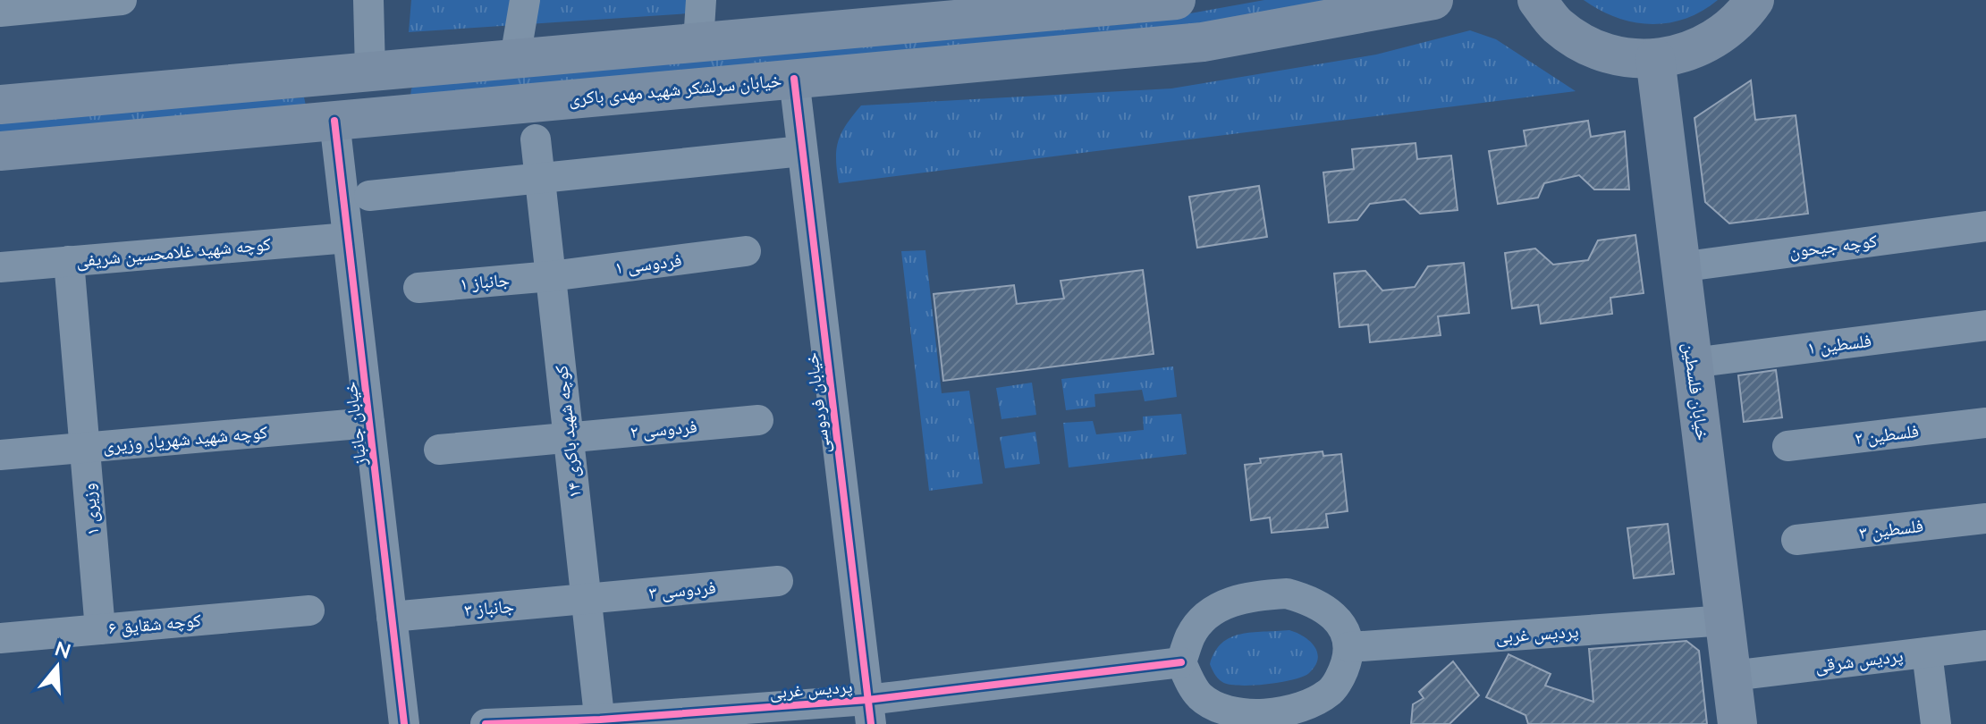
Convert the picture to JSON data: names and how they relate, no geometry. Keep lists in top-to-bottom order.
{
  "streets": {
    "main road": ["خیابان سرلشکر شهید مهدی باکری", "خیابان فلسطین"],
    "street": [
      "کوچه جیحون",
      "کوچه شهید غلامحسین شریفی",
      "فردوسی ۱",
      "جانباز ۱",
      "فلسطین ۱",
      "خیابان فردوسی",
      "خیابان جانباز",
      "فردوسی ۲",
      "کوچه شهید باکری ۱۴",
      "فلسطین ۲",
      "کوچه شهید شهریار وزیری",
      "وزیری ۱",
      "فلسطین ۳",
      "فردوسی ۳",
      "جانباز ۳",
      "کوچه شقایق ۶",
      "پردیس غربی",
      "پردیس شرقی"
    ]
  },
  "crossings": [
    ["خیابان سرلشکر شهید مهدی باکری", "خیابان فردوسی"],
    ["خیابان سرلشکر شهید مهدی باکری", "خیابان جانباز"],
    ["کوچه جیحون", "خیابان فلسطین"],
    ["کوچه شهید غلامحسین شریفی", "خیابان جانباز"],
    ["کوچه شهید غلامحسین شریفی", "وزیری ۱"],
    ["فردوسی ۱", "جانباز ۱"],
    ["فردوسی ۱", "کوچه شهید باکری ۱۴"],
    ["جانباز ۱", "کوچه شهید باکری ۱۴"],
    ["فلسطین ۱", "خیابان فلسطین"],
    ["خیابان فلسطین", "پردیس غربی"],
    ["خیابان فلسطین", "پردیس شرقی"],
    ["خیابان فردوسی", "پردیس غربی"],
    ["خیابان جانباز", "کوچه شهید شهریار وزیری"],
    ["خیابان جانباز", "جانباز ۳"],
    ["فردوسی ۲", "کوچه شهید باکری ۱۴"],
    ["کوچه شهید باکری ۱۴", "فردوسی ۳"],
    ["کوچه شهید باکری ۱۴", "جانباز ۳"],
    ["کوچه شهید باکری ۱۴", "پردیس غربی"],
    ["کوچه شهید شهریار وزیری", "وزیری ۱"],
    ["وزیری ۱", "کوچه شقایق ۶"],
    ["فردوسی ۳", "جانباز ۳"]
  ],
  "north": "top"
}
